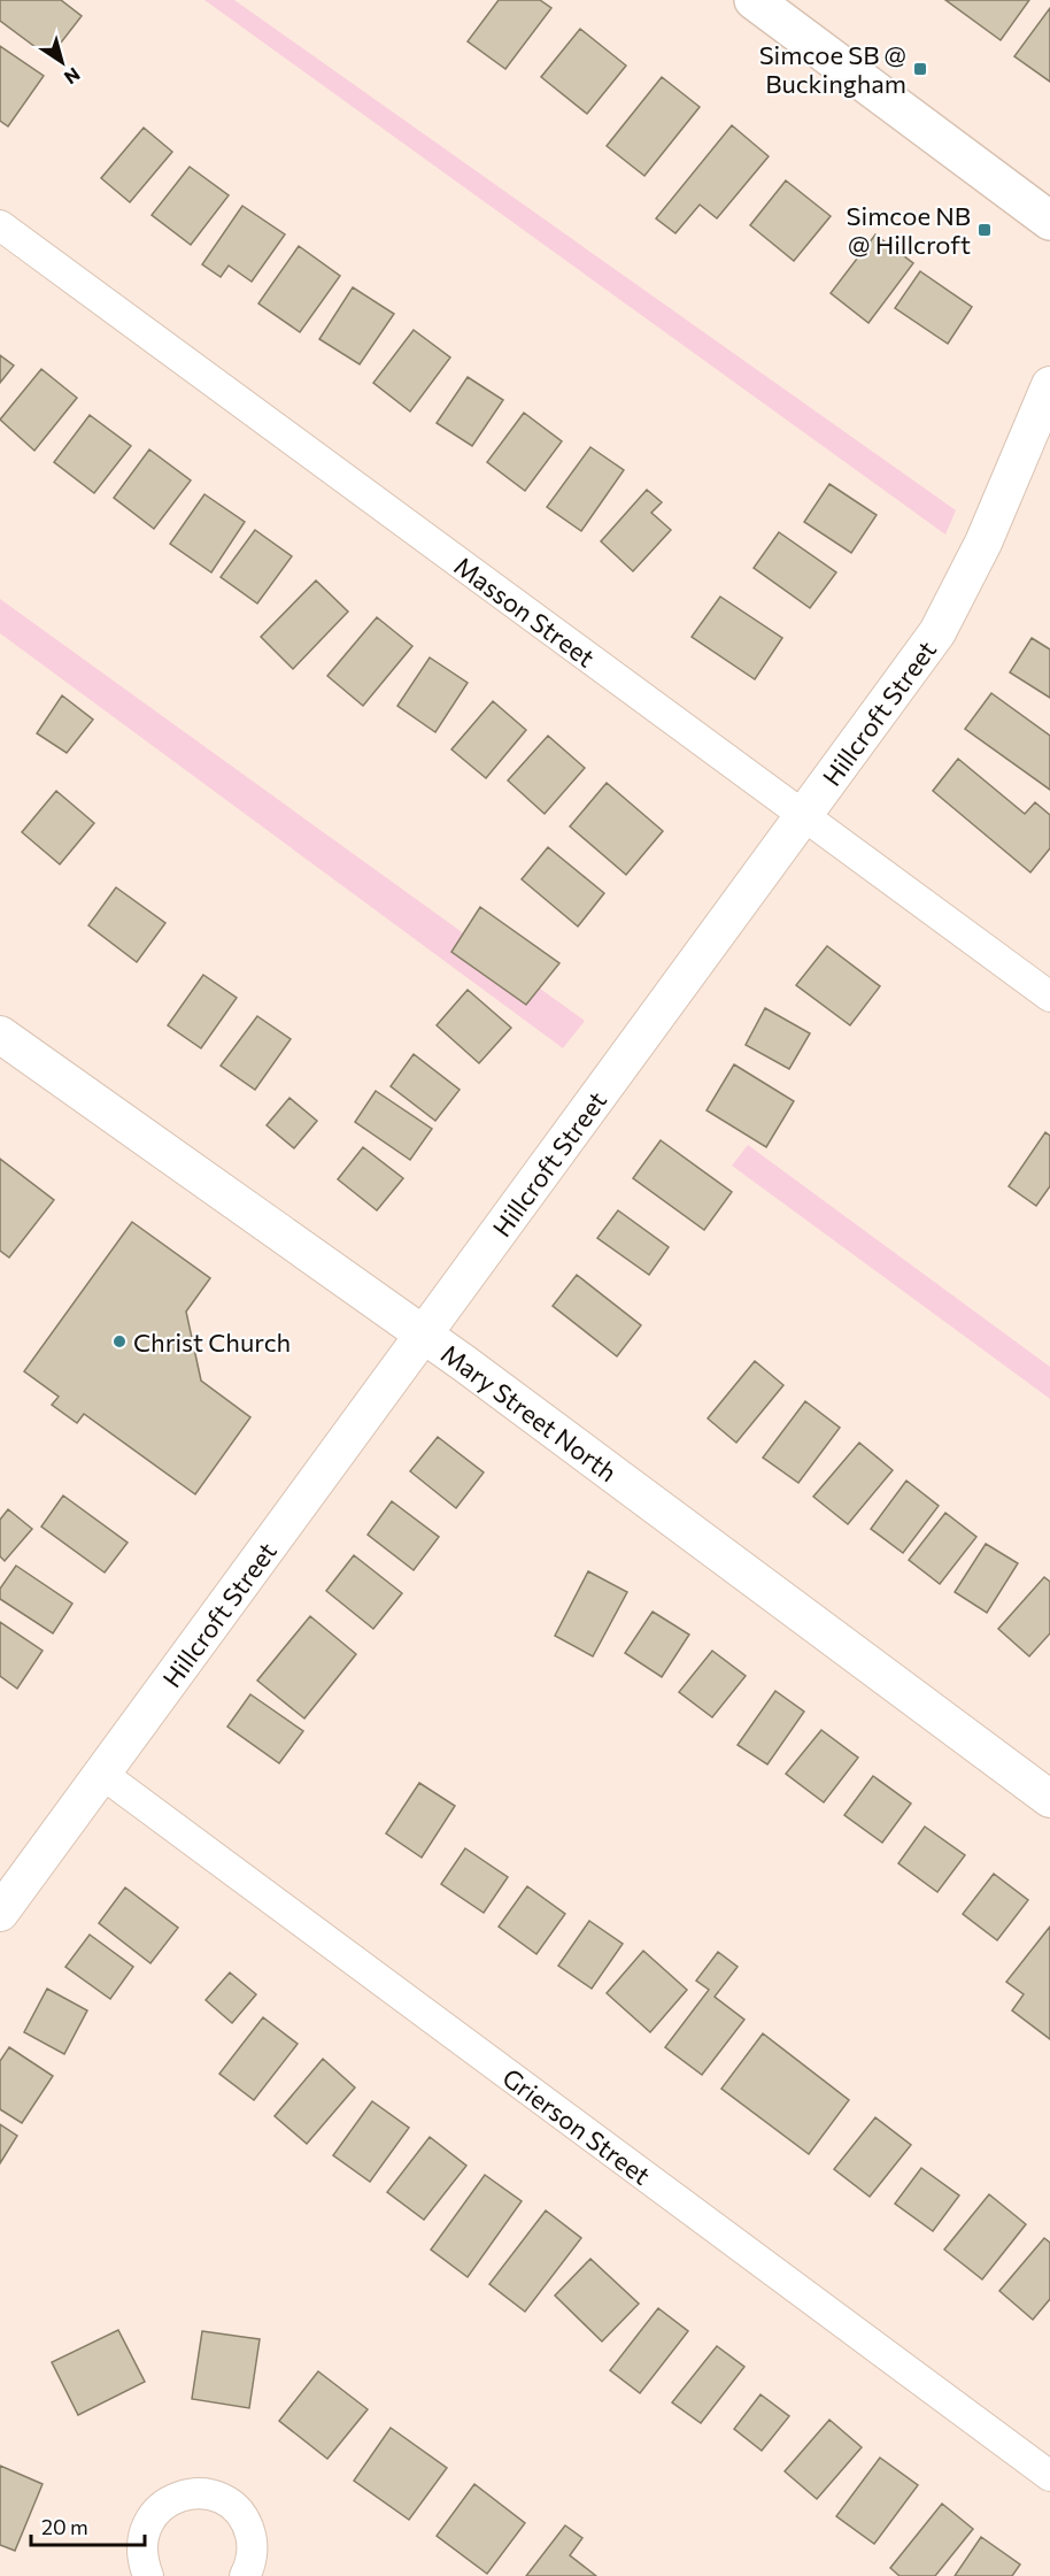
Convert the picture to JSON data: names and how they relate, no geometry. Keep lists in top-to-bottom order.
{
  "streets": {
    "street": [
      "Masson Street",
      "Hillcroft Street",
      "Mary Street North",
      "Grierson Street"
    ]
  },
  "crossings": [
    ["Masson Street", "Hillcroft Street"],
    ["Hillcroft Street", "Mary Street North"],
    ["Hillcroft Street", "Grierson Street"]
  ],
  "places": {
    "transit": ["Simcoe SB @ Buckingham", "Simcoe NB @ Hillcroft"],
    "other": ["Christ Church"]
  },
  "scale_bar": "20 m",
  "north": "bottom right"
}
